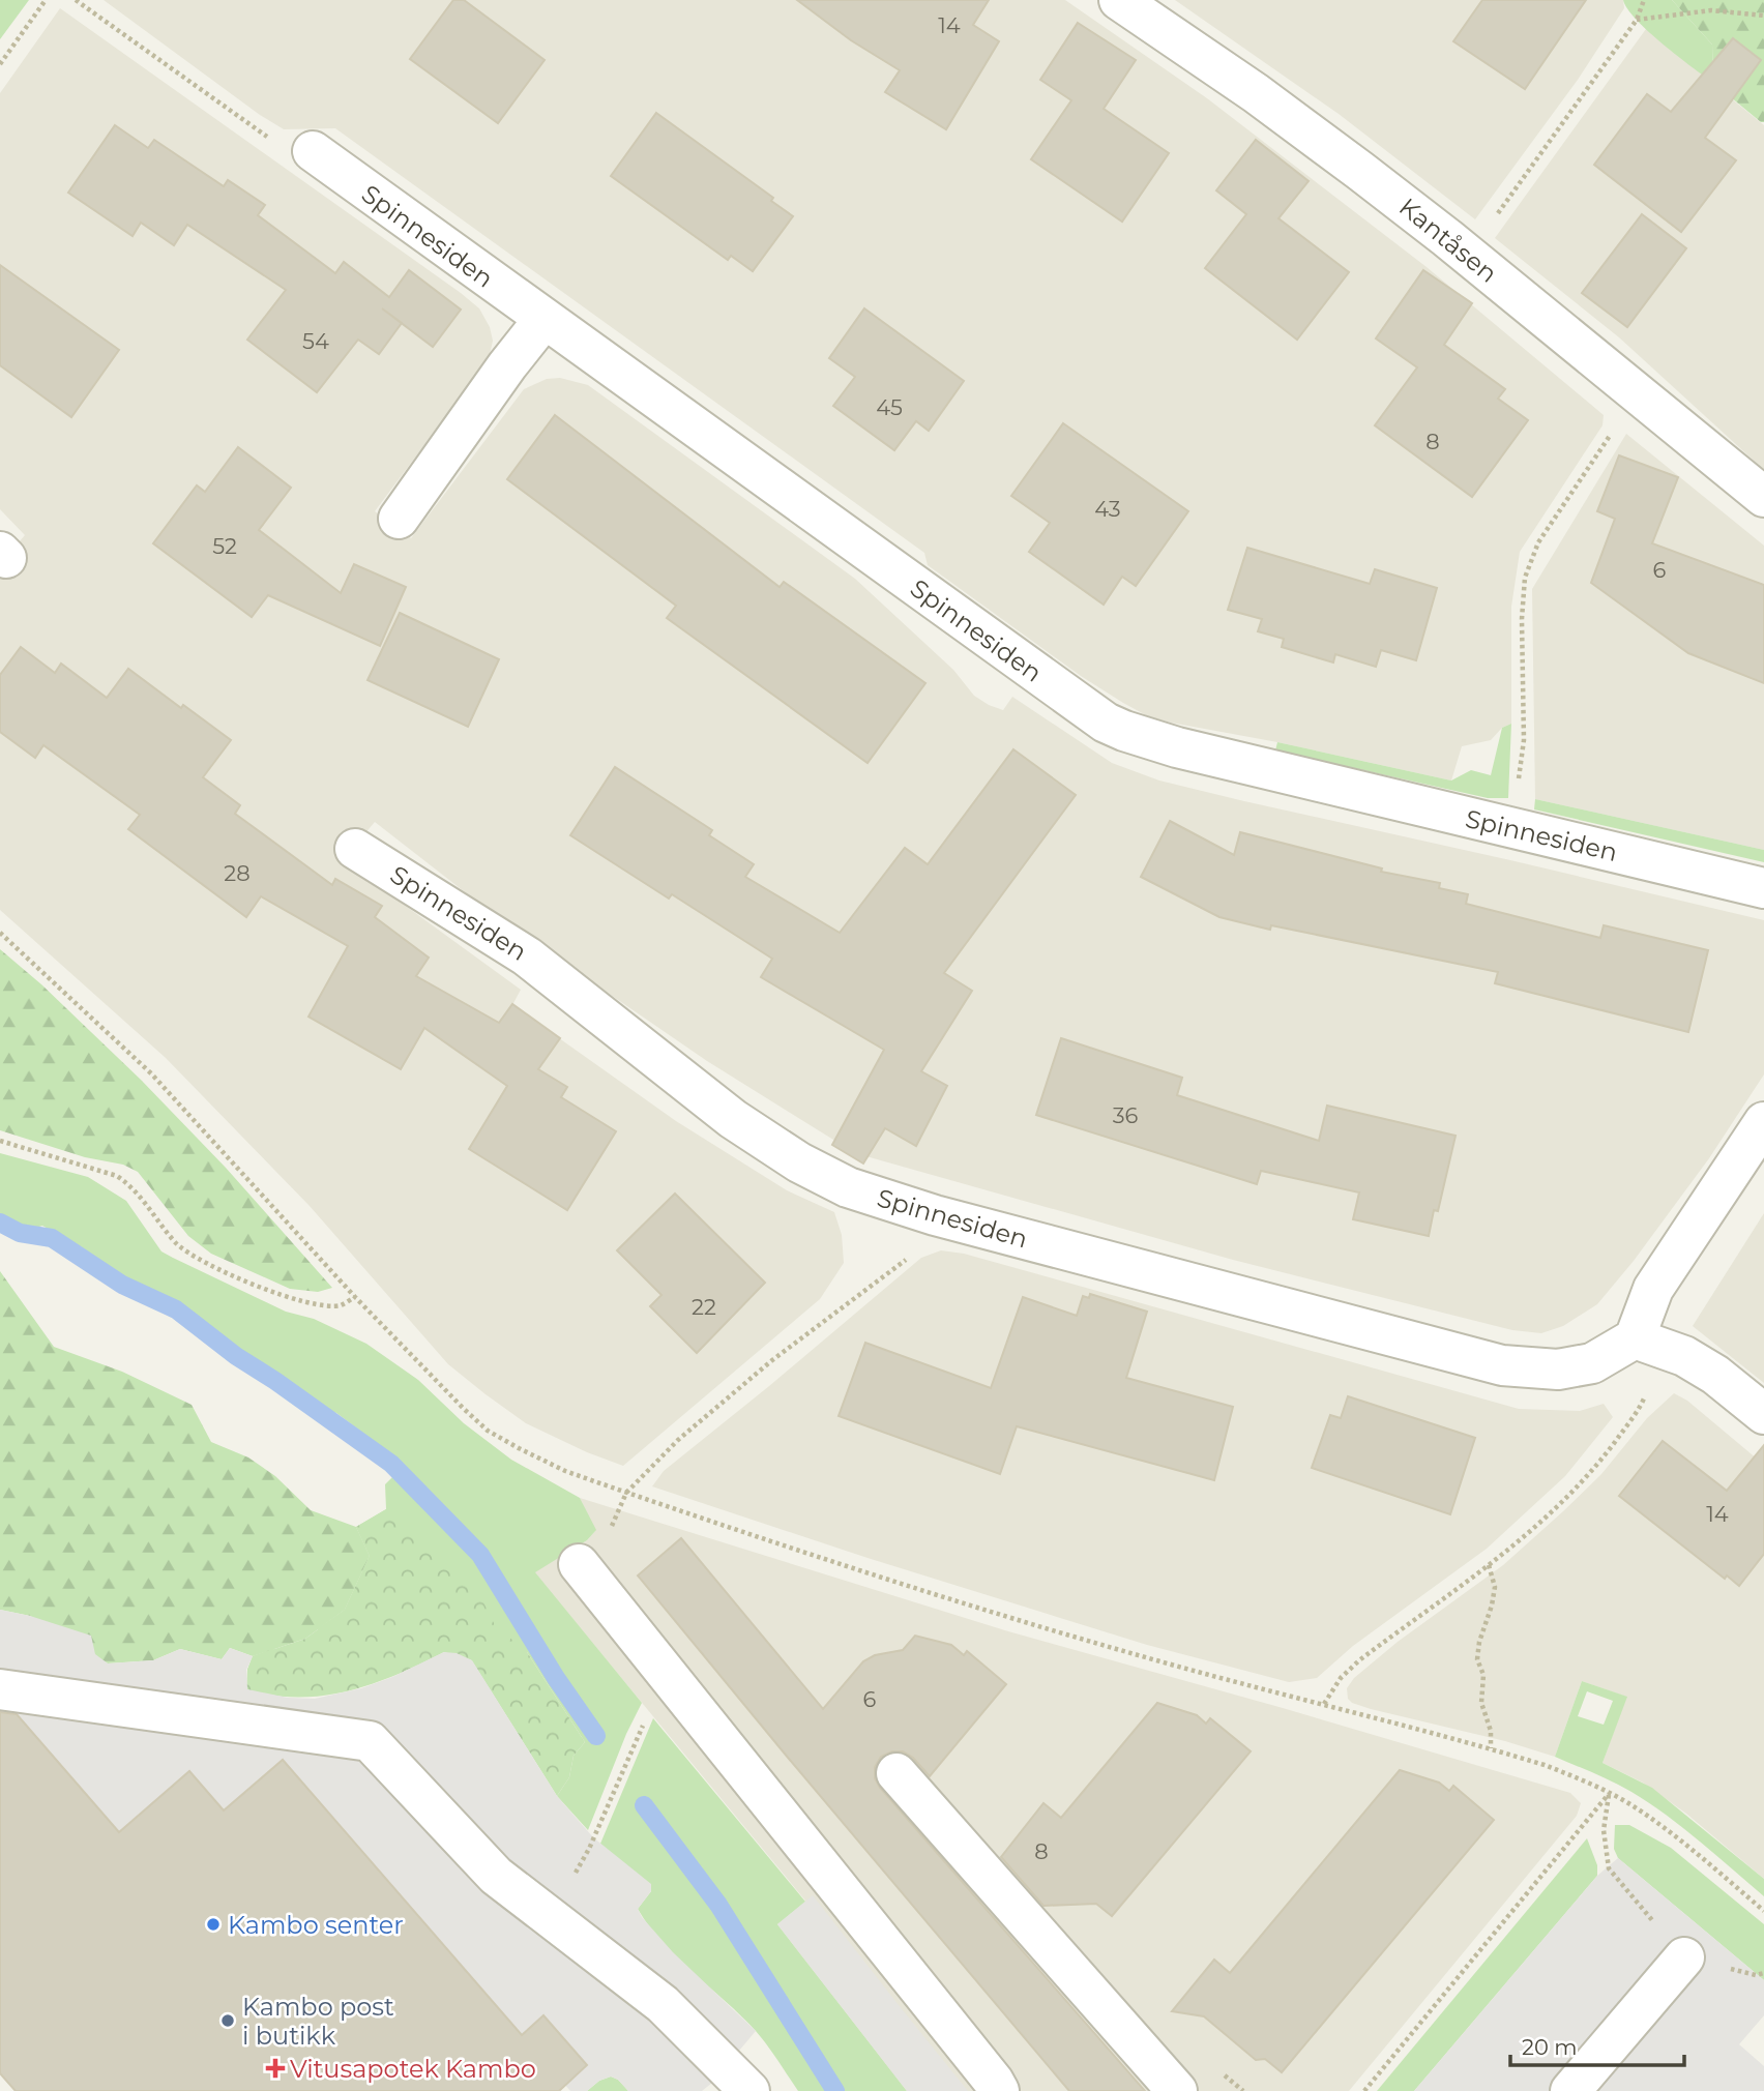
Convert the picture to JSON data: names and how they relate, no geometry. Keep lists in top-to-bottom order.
{
  "streets": {
    "street": ["Spinnesiden", "Kantåsen"]
  },
  "places": {
    "other": ["Kambo senter", "Kambo post i butikk"],
    "health": ["Vitusapotek Kambo"]
  },
  "house_numbers": [
    "14",
    "54",
    "45",
    "8",
    "43",
    "52",
    "6",
    "28",
    "36",
    "22",
    "14",
    "6",
    "8"
  ],
  "scale_bar": "20 m"
}
